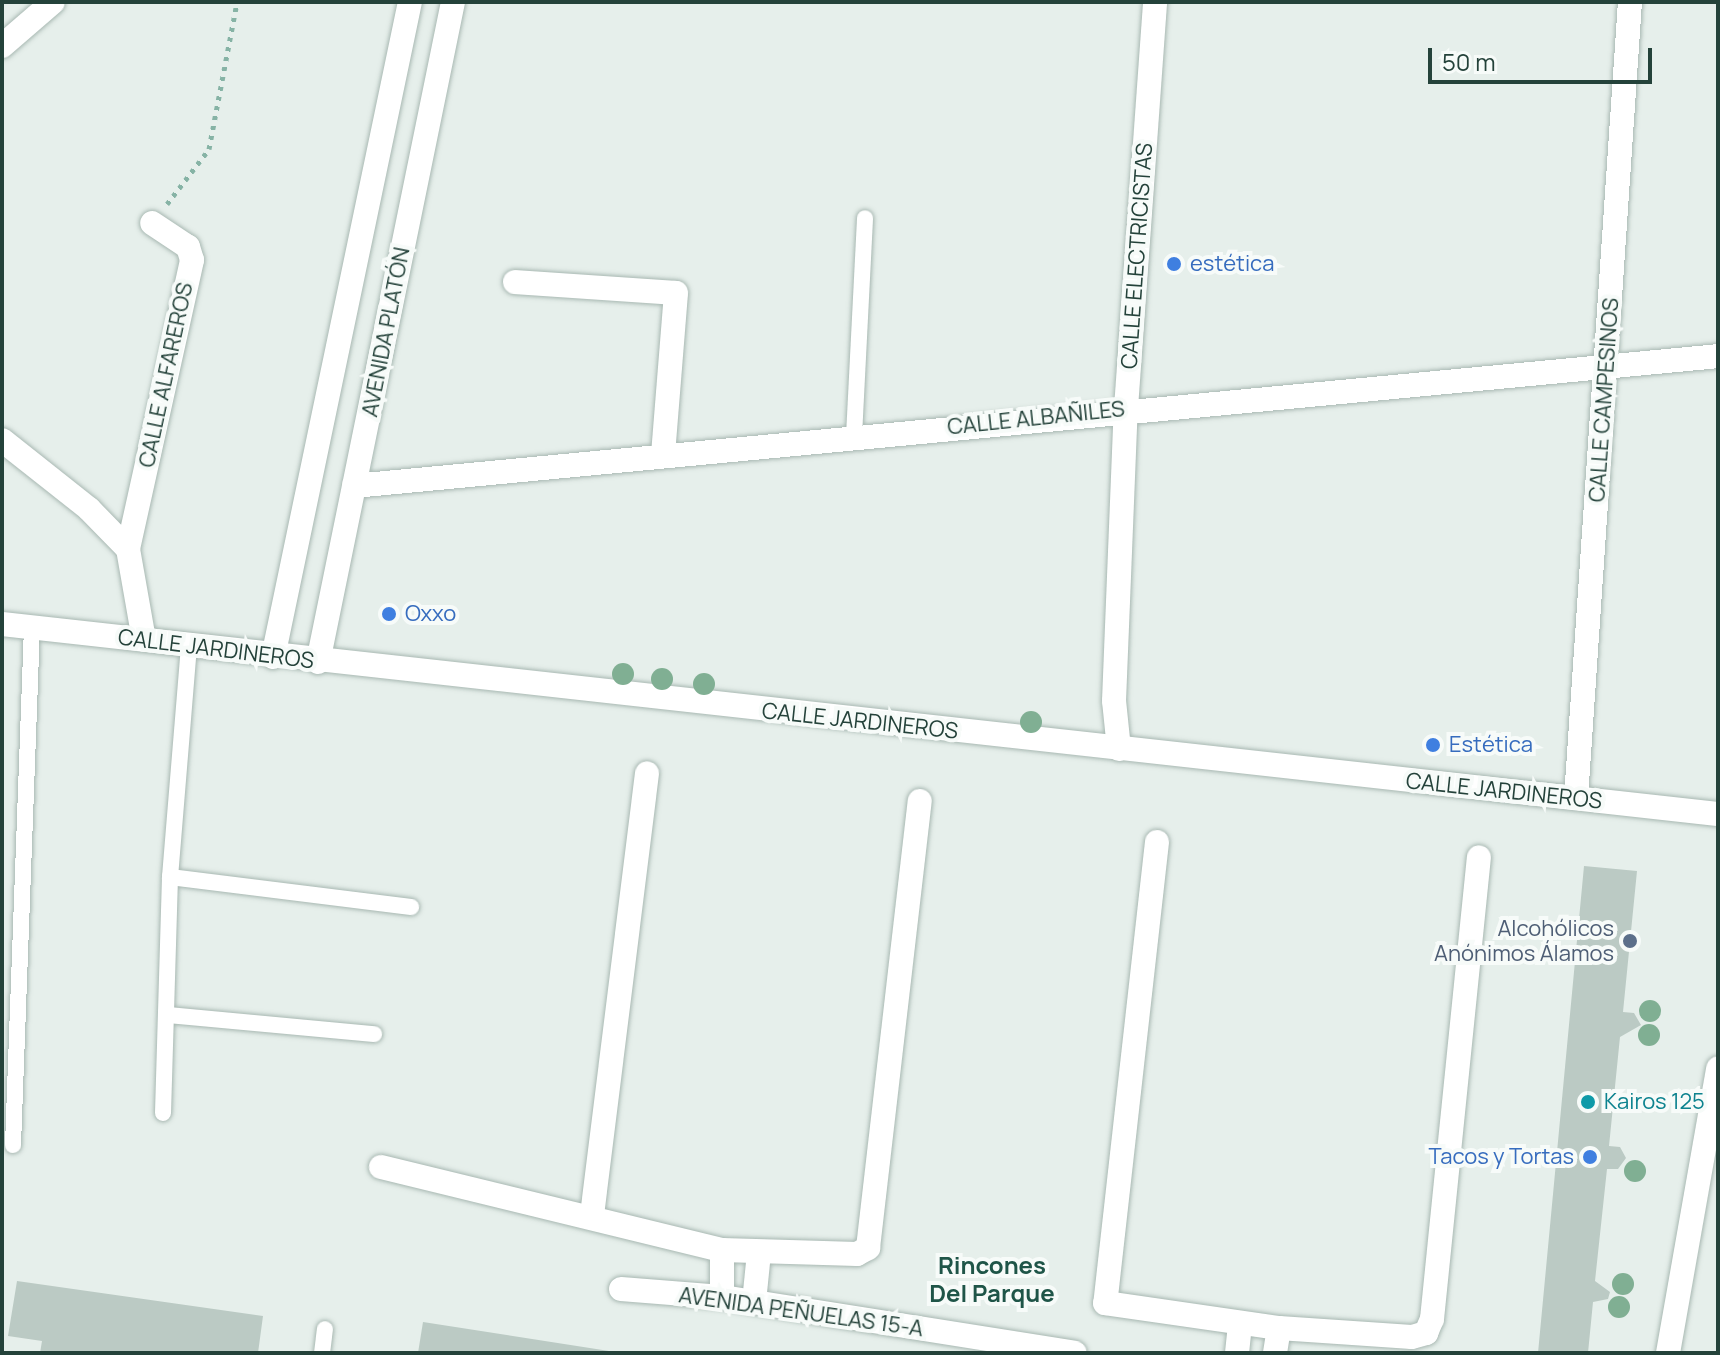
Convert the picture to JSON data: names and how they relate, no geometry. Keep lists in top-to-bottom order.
{
  "streets": {
    "street": [
      "CALLE ELECTRICISTAS",
      "AVENIDA PLATÓN",
      "CALLE ALFAREROS",
      "CALLE CAMPESINOS",
      "CALLE ALBAÑILES",
      "CALLE JARDINEROS",
      "AVENIDA PEÑUELAS 15-A"
    ]
  },
  "crossings": [
    ["CALLE ELECTRICISTAS", "CALLE ALBAÑILES"],
    ["CALLE ELECTRICISTAS", "CALLE JARDINEROS"],
    ["AVENIDA PLATÓN", "CALLE ALBAÑILES"],
    ["AVENIDA PLATÓN", "CALLE JARDINEROS"],
    ["CALLE CAMPESINOS", "CALLE ALBAÑILES"],
    ["CALLE CAMPESINOS", "CALLE JARDINEROS"]
  ],
  "districts": ["Rincones Del Parque"],
  "places": [
    "estética",
    "Oxxo",
    "Estética",
    "Alcohólicos Anónimos Álamos",
    "Kairos 125",
    "Tacos y Tortas"
  ],
  "scale_bar": "50 m"
}
